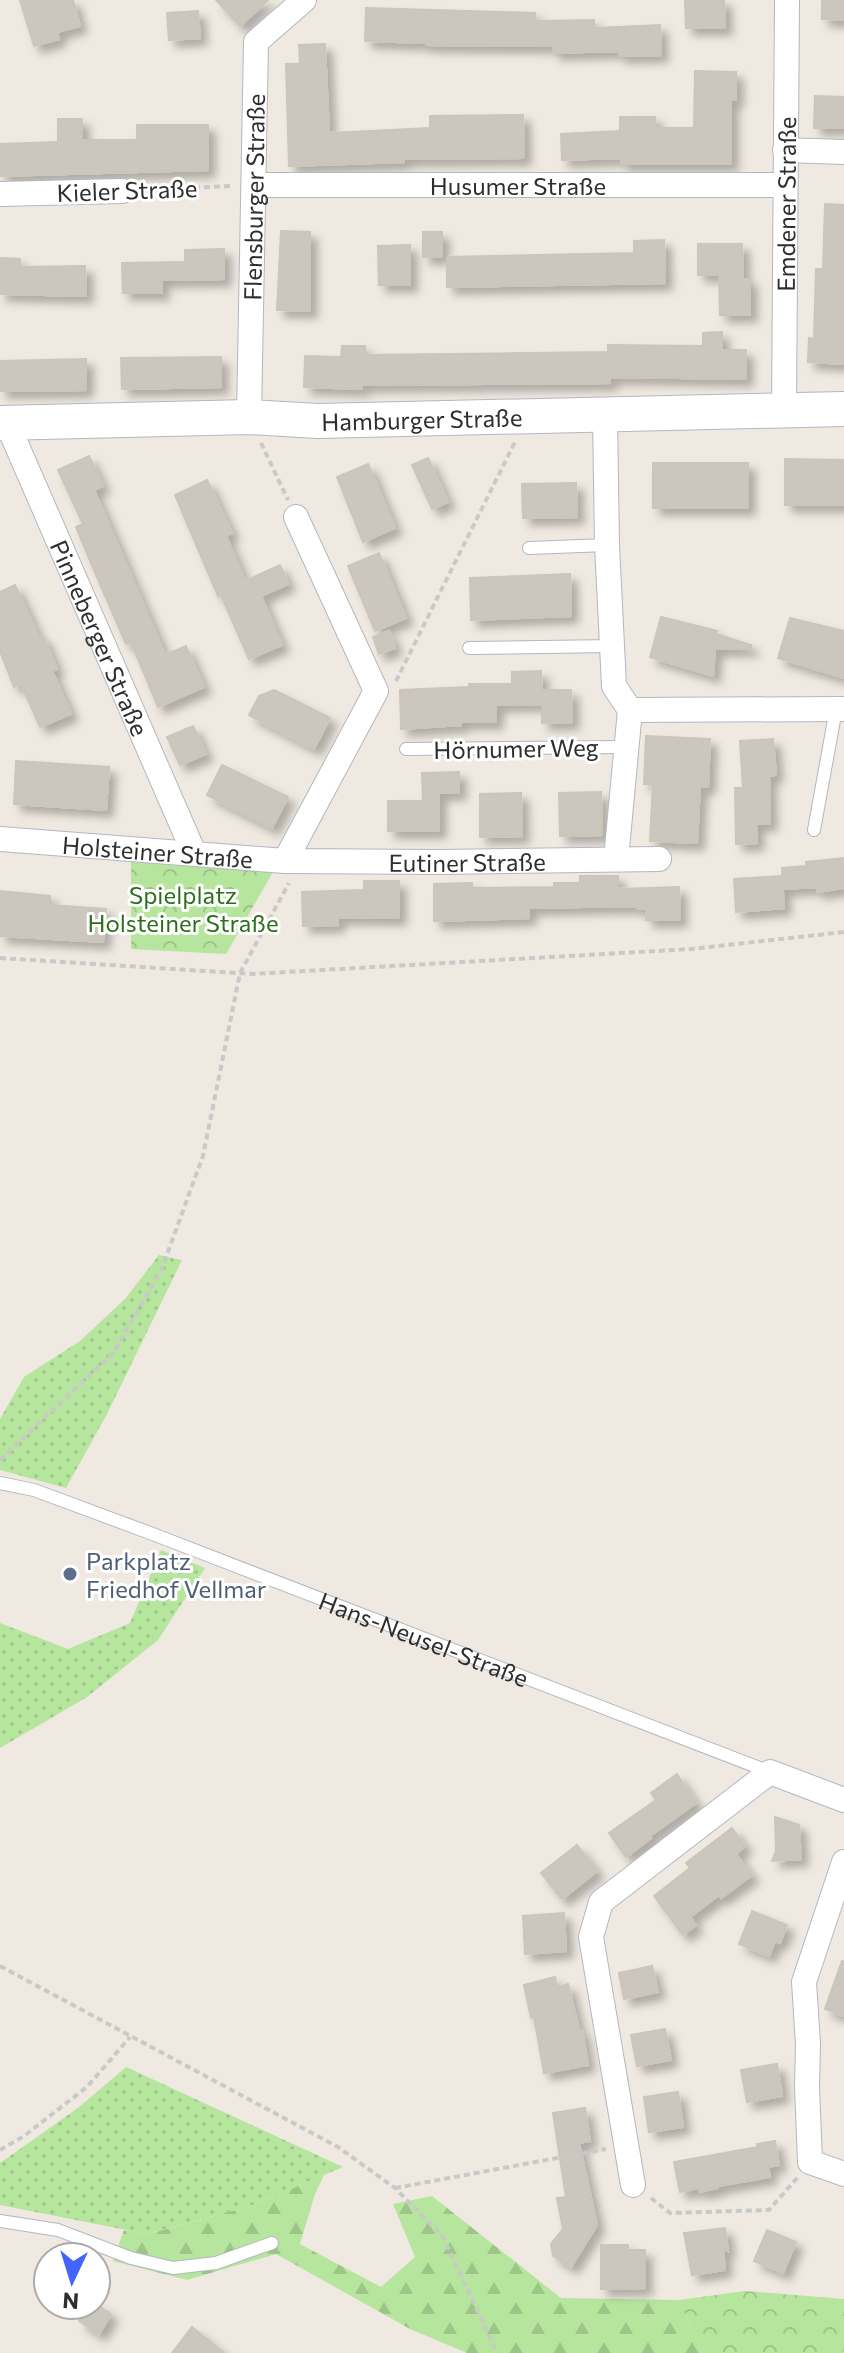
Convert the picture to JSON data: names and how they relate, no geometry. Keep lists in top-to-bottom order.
{
  "streets": {
    "street": [
      "Husumer Straße",
      "Kieler Straße",
      "Flensburger Straße",
      "Emdener Straße",
      "Hamburger Straße",
      "Pinneberger Straße",
      "Holsteiner Straße",
      "Eutiner Straße",
      "Hans-Neusel-Straße"
    ],
    "lane": ["Hörnumer Weg"]
  },
  "crossings": [
    ["Husumer Straße", "Kieler Straße"],
    ["Husumer Straße", "Flensburger Straße"],
    ["Husumer Straße", "Emdener Straße"],
    ["Kieler Straße", "Flensburger Straße"],
    ["Flensburger Straße", "Hamburger Straße"],
    ["Emdener Straße", "Hamburger Straße"],
    ["Hamburger Straße", "Pinneberger Straße"],
    ["Pinneberger Straße", "Holsteiner Straße"],
    ["Holsteiner Straße", "Eutiner Straße"]
  ],
  "parks": ["Spielplatz Holsteiner Straße"],
  "places": ["Parkplatz Friedhof Vellmar"],
  "north": "bottom"
}
